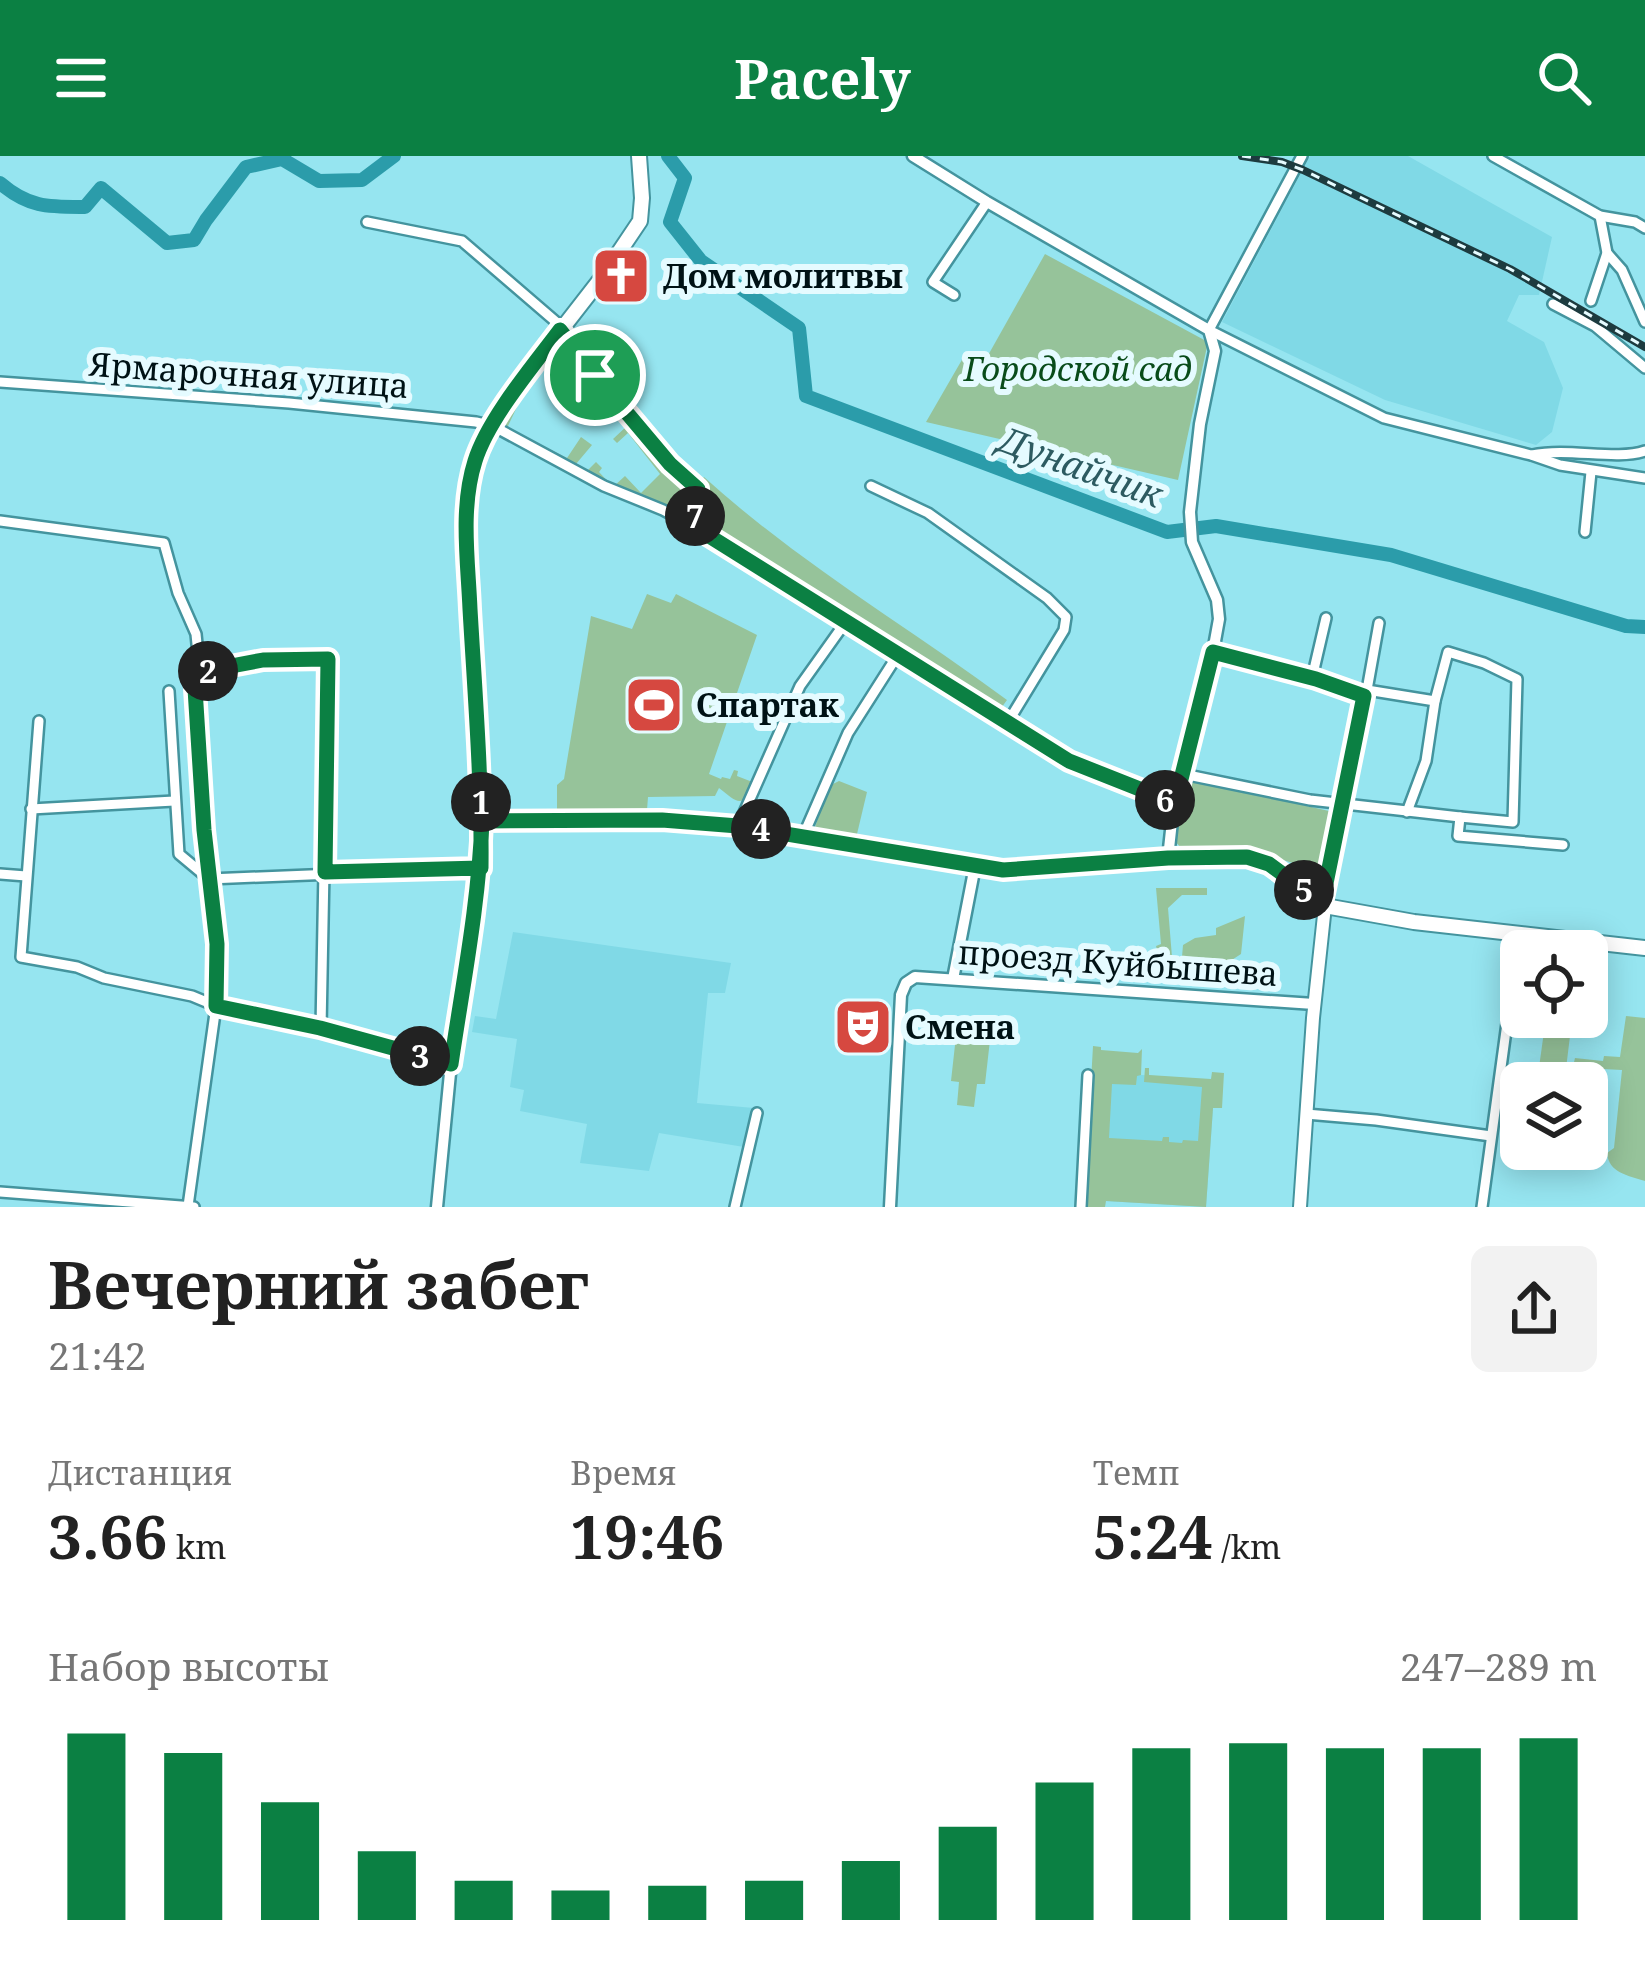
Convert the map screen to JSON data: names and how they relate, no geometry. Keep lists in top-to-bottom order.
{
  "streets": {
    "street": ["Ярмарочная улица", "проезд Куйбышева"]
  },
  "water": ["Дунайчик"],
  "parks": ["Городской сад"],
  "places": {
    "church": ["Дом молитвы"],
    "sports": ["Спартак"],
    "theatre": ["Смена"]
  },
  "page": {
    "header": "Pacely",
    "pins": [
      "7",
      "2",
      "6",
      "1",
      "4",
      "5",
      "3"
    ],
    "heading": ["Вечерний забег", "21:42"],
    "stats": [
      ["Дистанция", "3.66 km"],
      ["Время", "19:46"],
      ["Темп", "5:24 /km"]
    ],
    "chart": ["Набор высоты", "247–289 m"]
  }
}
